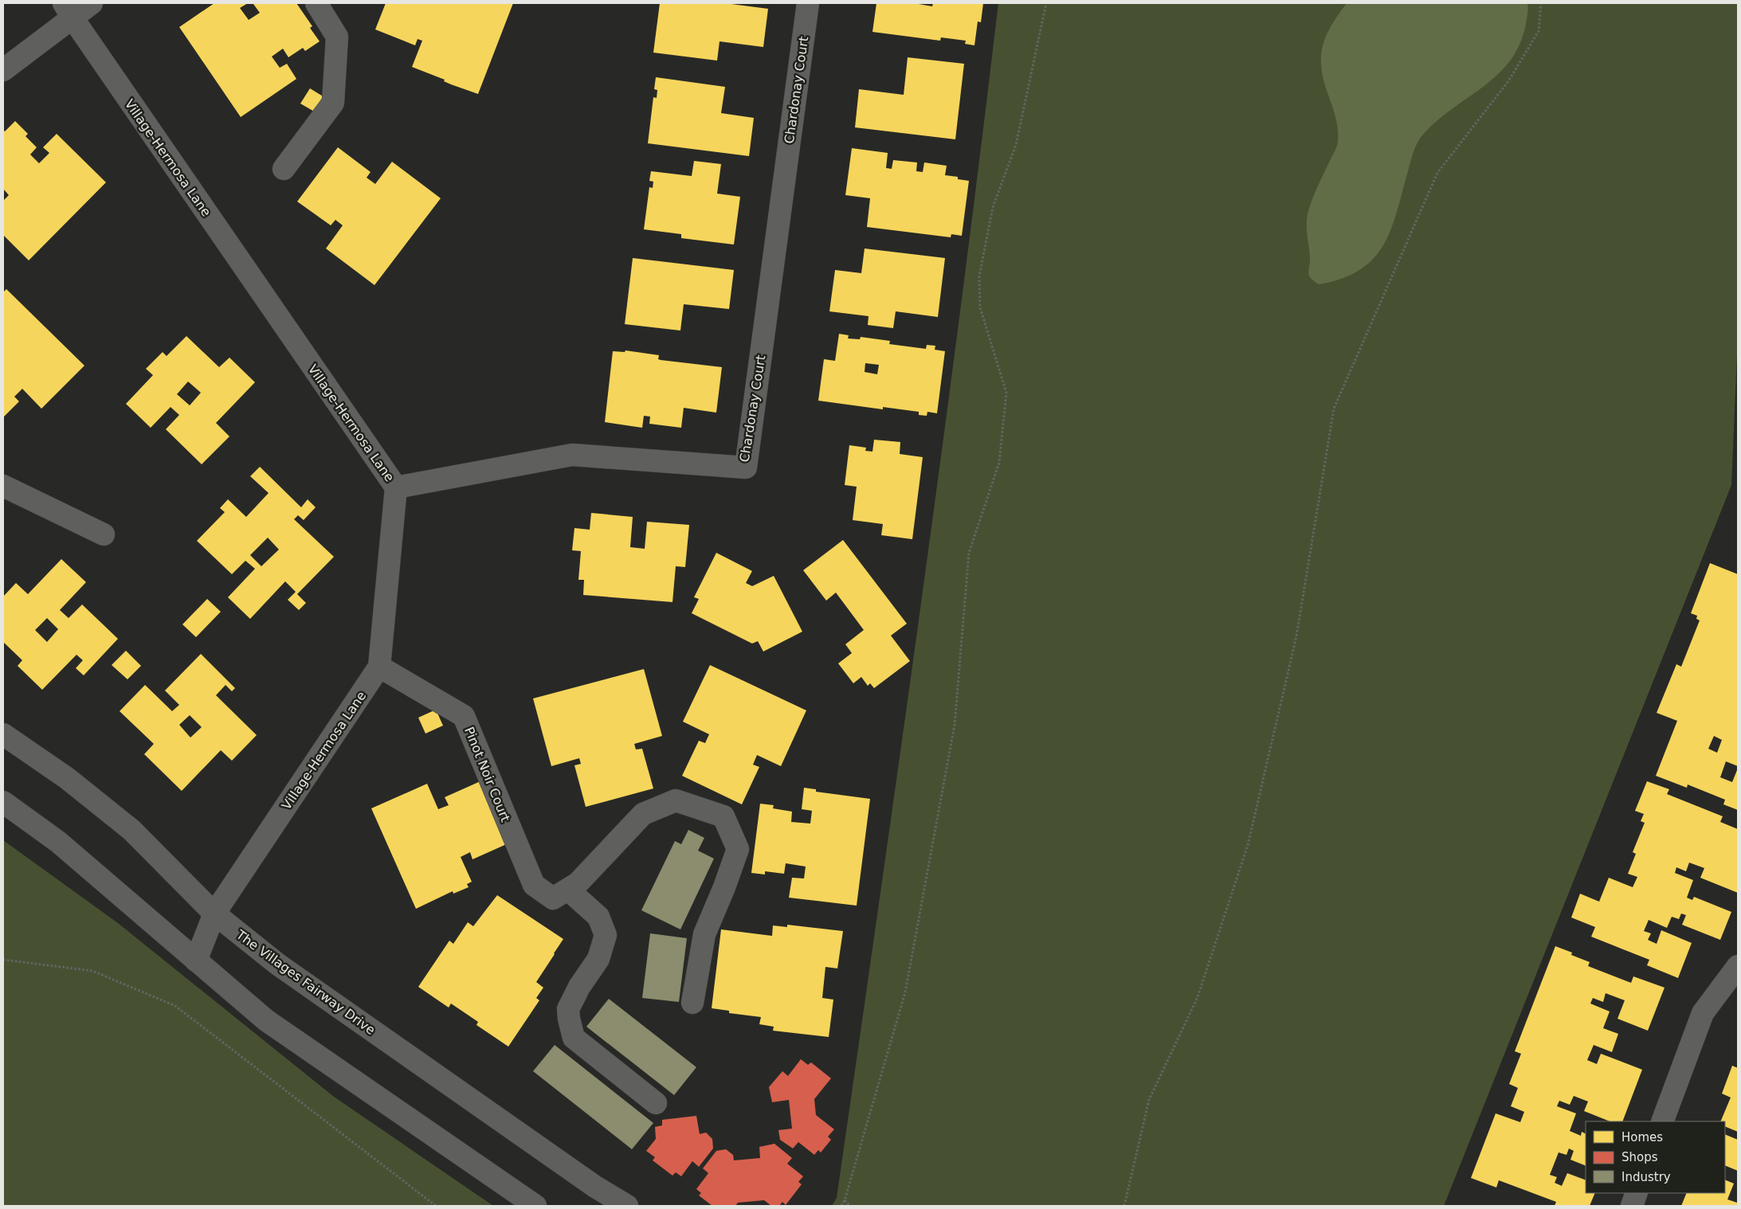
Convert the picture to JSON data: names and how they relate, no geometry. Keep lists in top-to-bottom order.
{
  "streets": {
    "street": [
      "Chardonay Court",
      "Village-Hermosa Lane",
      "Pinot Noir Court",
      "The Villages Fairway Drive"
    ]
  },
  "crossings": [
    ["Chardonay Court", "Village-Hermosa Lane"],
    ["Village-Hermosa Lane", "Pinot Noir Court"],
    ["Village-Hermosa Lane", "The Villages Fairway Drive"]
  ],
  "legend": ["Homes", "Shops", "Industry"]
}
